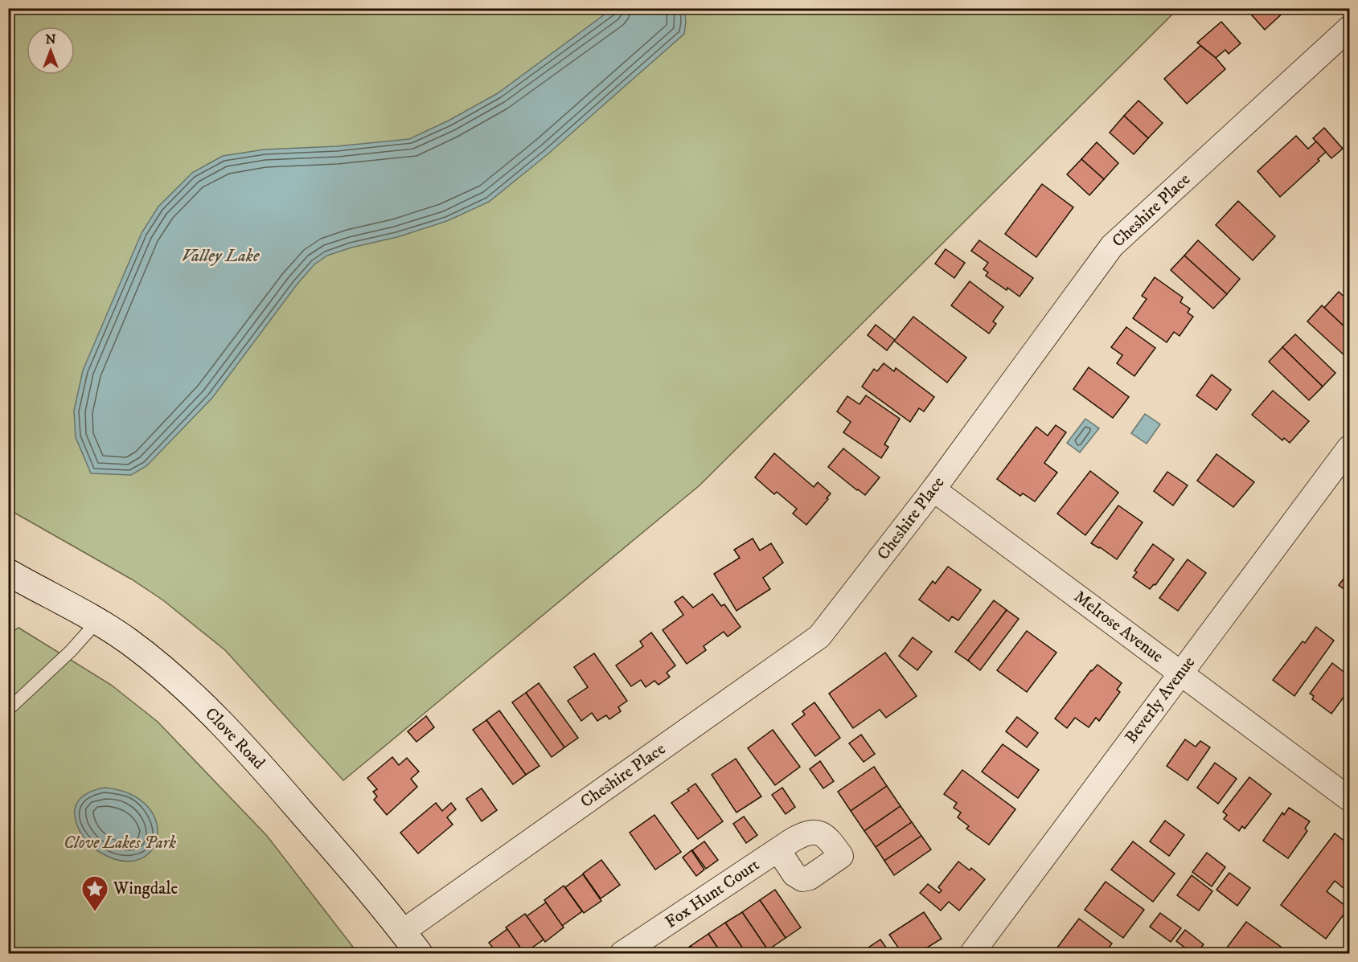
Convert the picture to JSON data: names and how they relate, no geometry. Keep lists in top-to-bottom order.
{
  "streets": {
    "main road": ["Clove Road"],
    "street": [
      "Cheshire Place",
      "Melrose Avenue",
      "Beverly Avenue",
      "Fox Hunt Court"
    ]
  },
  "crossings": [
    ["Cheshire Place", "Melrose Avenue"],
    ["Cheshire Place", "Clove Road"],
    ["Melrose Avenue", "Beverly Avenue"]
  ],
  "water": ["Valley Lake"],
  "parks": ["Clove Lakes Park"],
  "places": {
    "place": ["Wingdale"]
  },
  "north": "top"
}
